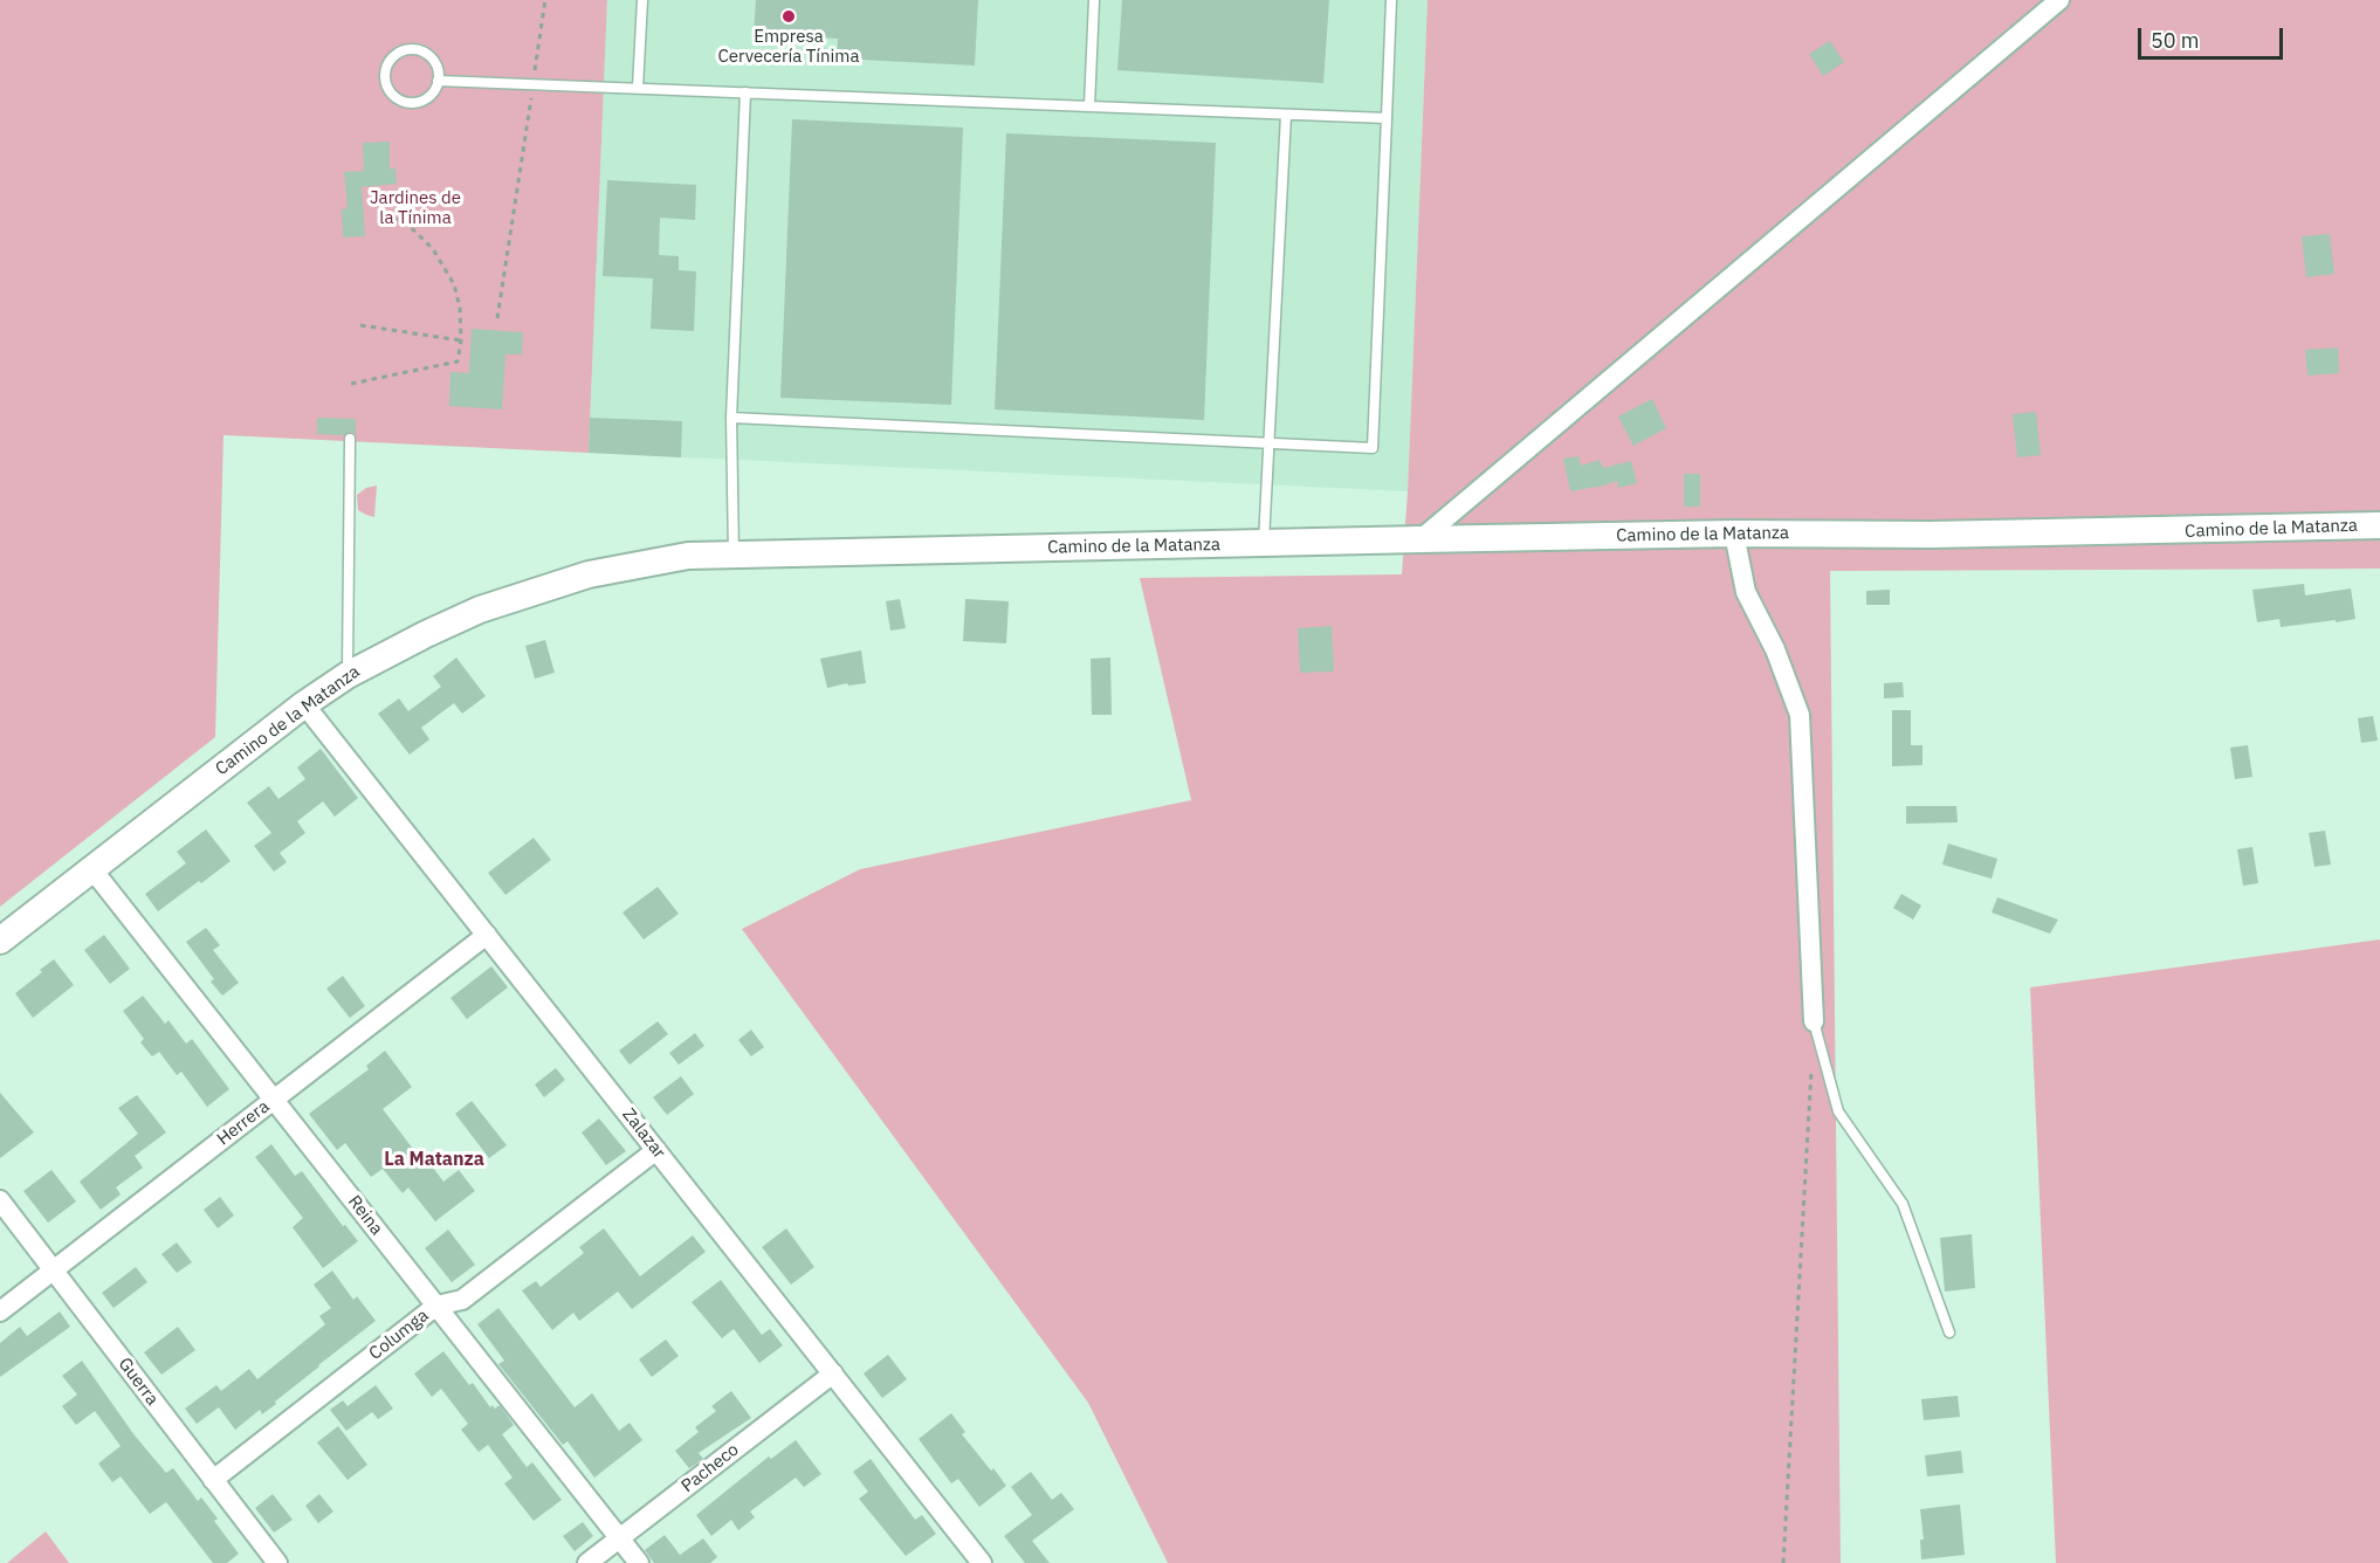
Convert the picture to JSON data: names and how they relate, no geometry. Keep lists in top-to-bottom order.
{
  "streets": {
    "street": [
      "Camino de la Matanza",
      "Herrera",
      "Zalazar",
      "Reina",
      "Columga",
      "Guerra",
      "Pacheco"
    ]
  },
  "crossings": [
    ["Camino de la Matanza", "Zalazar"],
    ["Camino de la Matanza", "Reina"],
    ["Herrera", "Zalazar"],
    ["Herrera", "Reina"],
    ["Herrera", "Guerra"],
    ["Zalazar", "Columga"],
    ["Zalazar", "Pacheco"],
    ["Reina", "Columga"],
    ["Reina", "Pacheco"],
    ["Columga", "Guerra"]
  ],
  "districts": ["La Matanza"],
  "parks": ["Jardines de la Tínima"],
  "places": ["Empresa Cervecería Tínima"],
  "scale_bar": "50 m"
}
